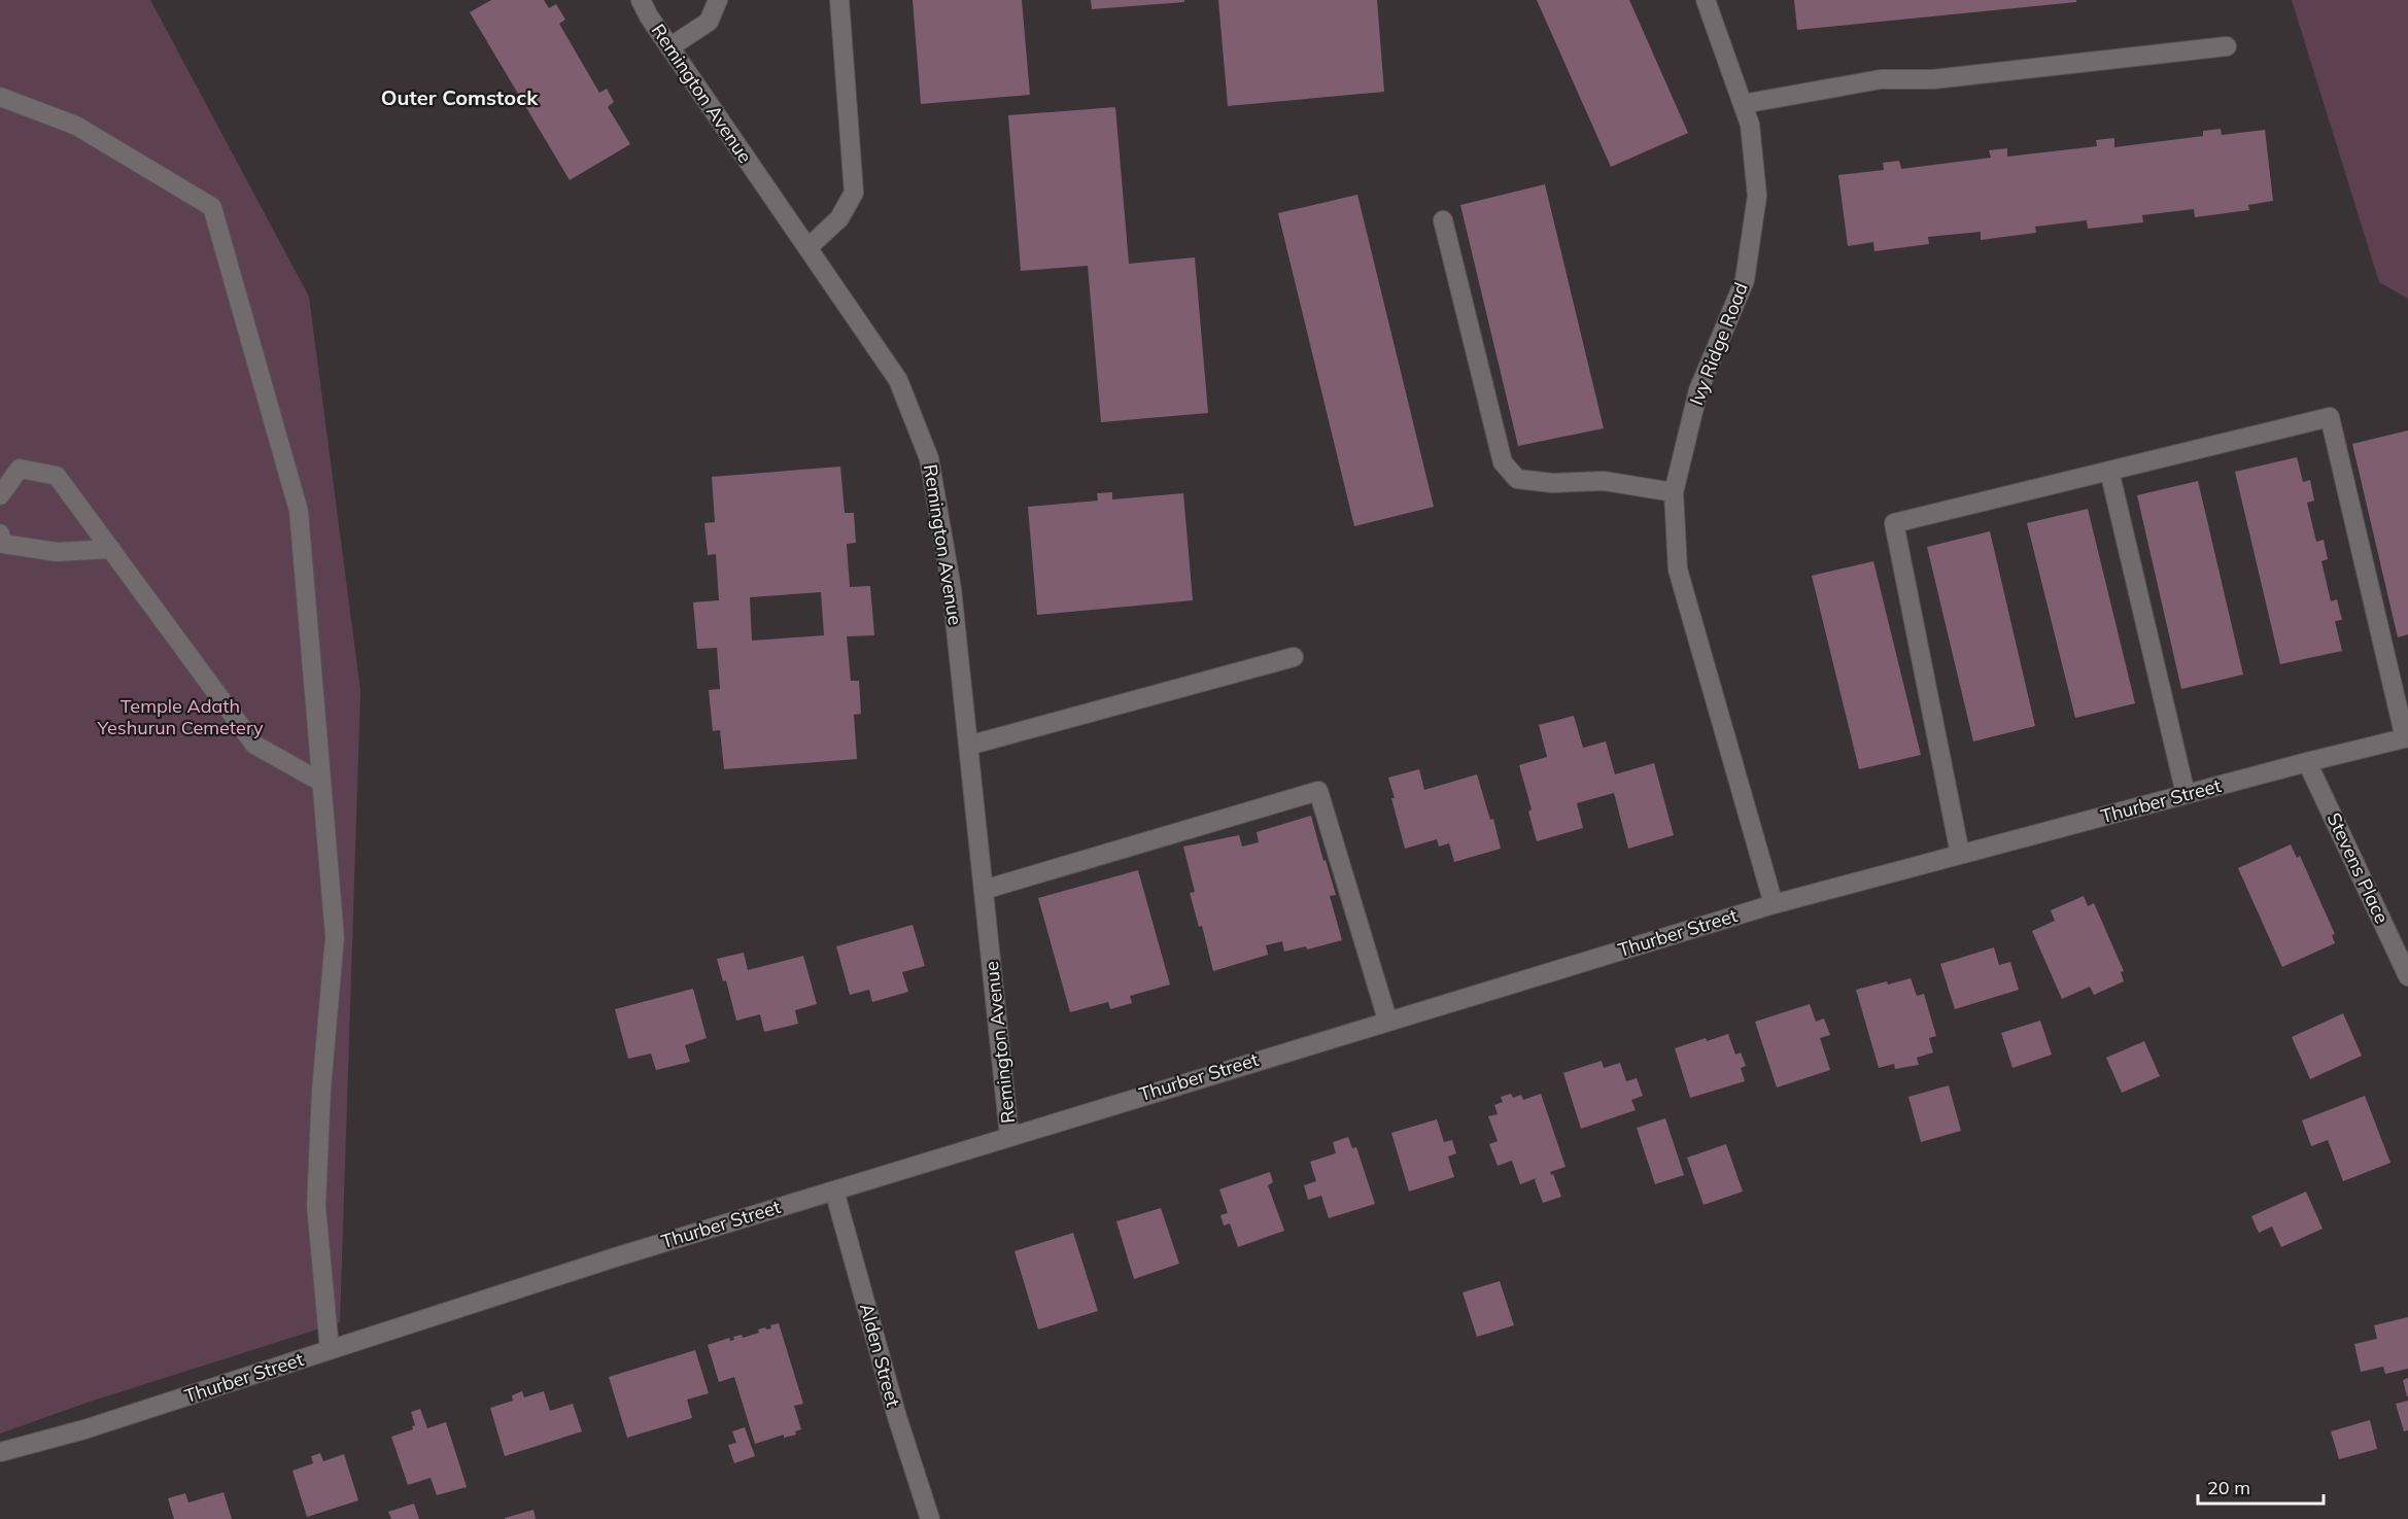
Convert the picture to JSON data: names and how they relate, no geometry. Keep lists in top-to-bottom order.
{
  "streets": {
    "street": [
      "Remington Avenue",
      "Ivy Ridge Road",
      "Thurber Street",
      "Stevens Place",
      "Alden Street"
    ]
  },
  "crossings": [
    ["Remington Avenue", "Thurber Street"],
    ["Ivy Ridge Road", "Thurber Street"],
    ["Thurber Street", "Stevens Place"],
    ["Thurber Street", "Alden Street"]
  ],
  "districts": ["Outer Comstock"],
  "parks": ["Temple Adath Yeshurun Cemetery"],
  "scale_bar": "20 m"
}
